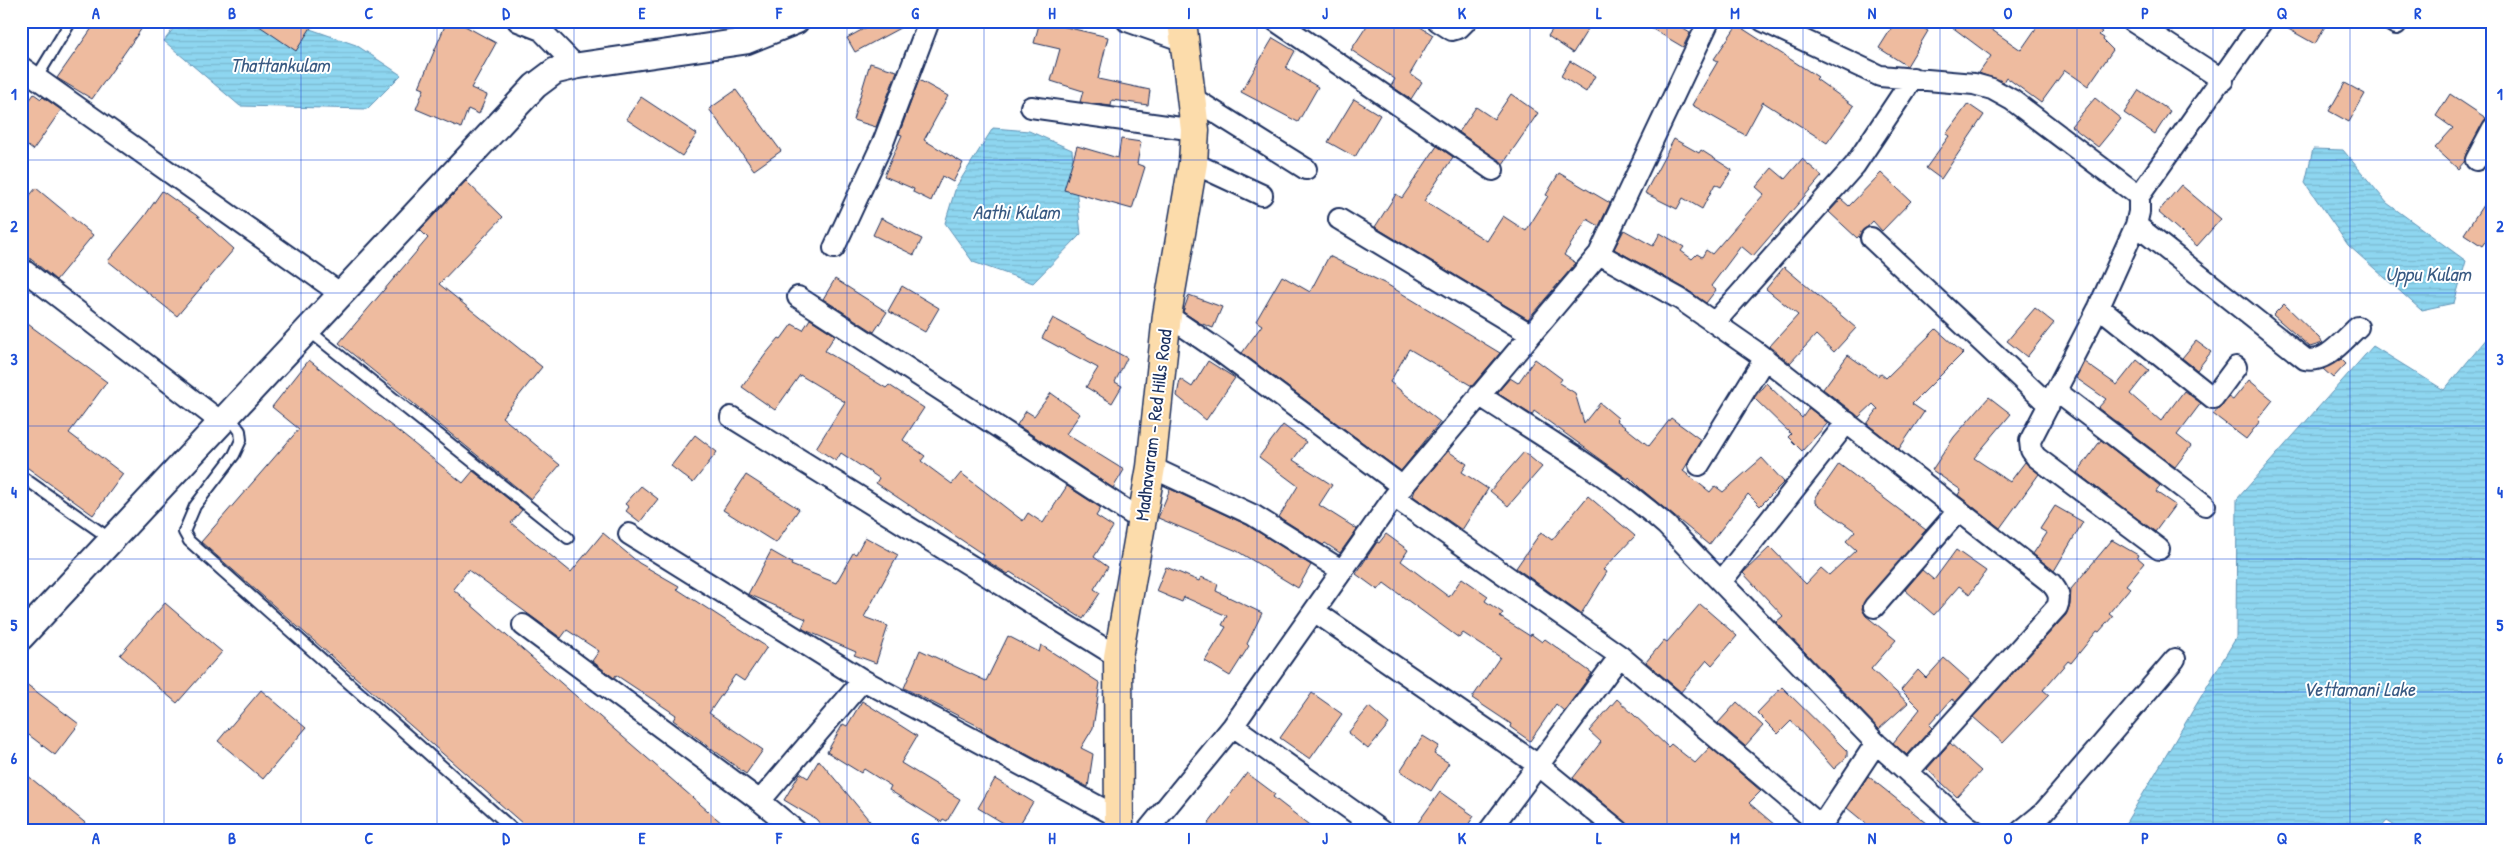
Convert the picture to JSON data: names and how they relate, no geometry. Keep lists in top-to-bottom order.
{
  "streets": {
    "main road": ["Madhavaram - Red Hills Road"]
  },
  "water": [
    "Thattankulam",
    "Aathi Kulam",
    "Uppu Kulam",
    "Vettamani Lake"
  ],
  "grid": {
    "columns": [
      "A",
      "B",
      "C",
      "D",
      "E",
      "F",
      "G",
      "H",
      "I",
      "J",
      "K",
      "L",
      "M",
      "N",
      "O",
      "P",
      "Q",
      "R"
    ],
    "rows": [
      "1",
      "2",
      "3",
      "4",
      "5",
      "6"
    ]
  }
}
